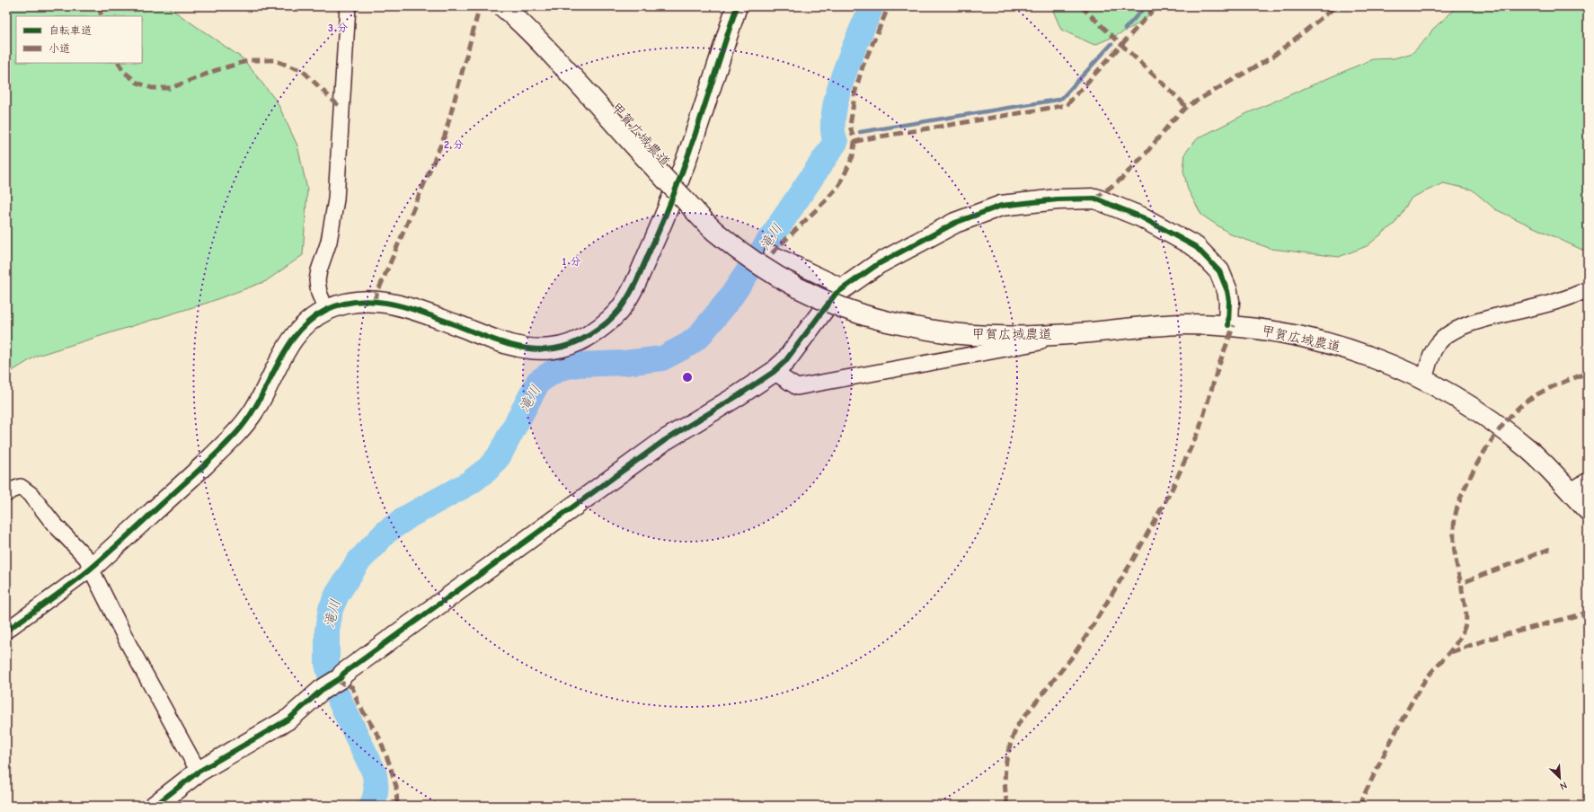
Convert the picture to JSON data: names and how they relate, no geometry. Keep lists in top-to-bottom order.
{
  "streets": {
    "street": ["甲賀広域農道"]
  },
  "water": ["滝川"],
  "legend": ["自転車道", "小道"],
  "north": "bottom right",
  "rings": ["3 分", "2 分", "1 分"]
}
